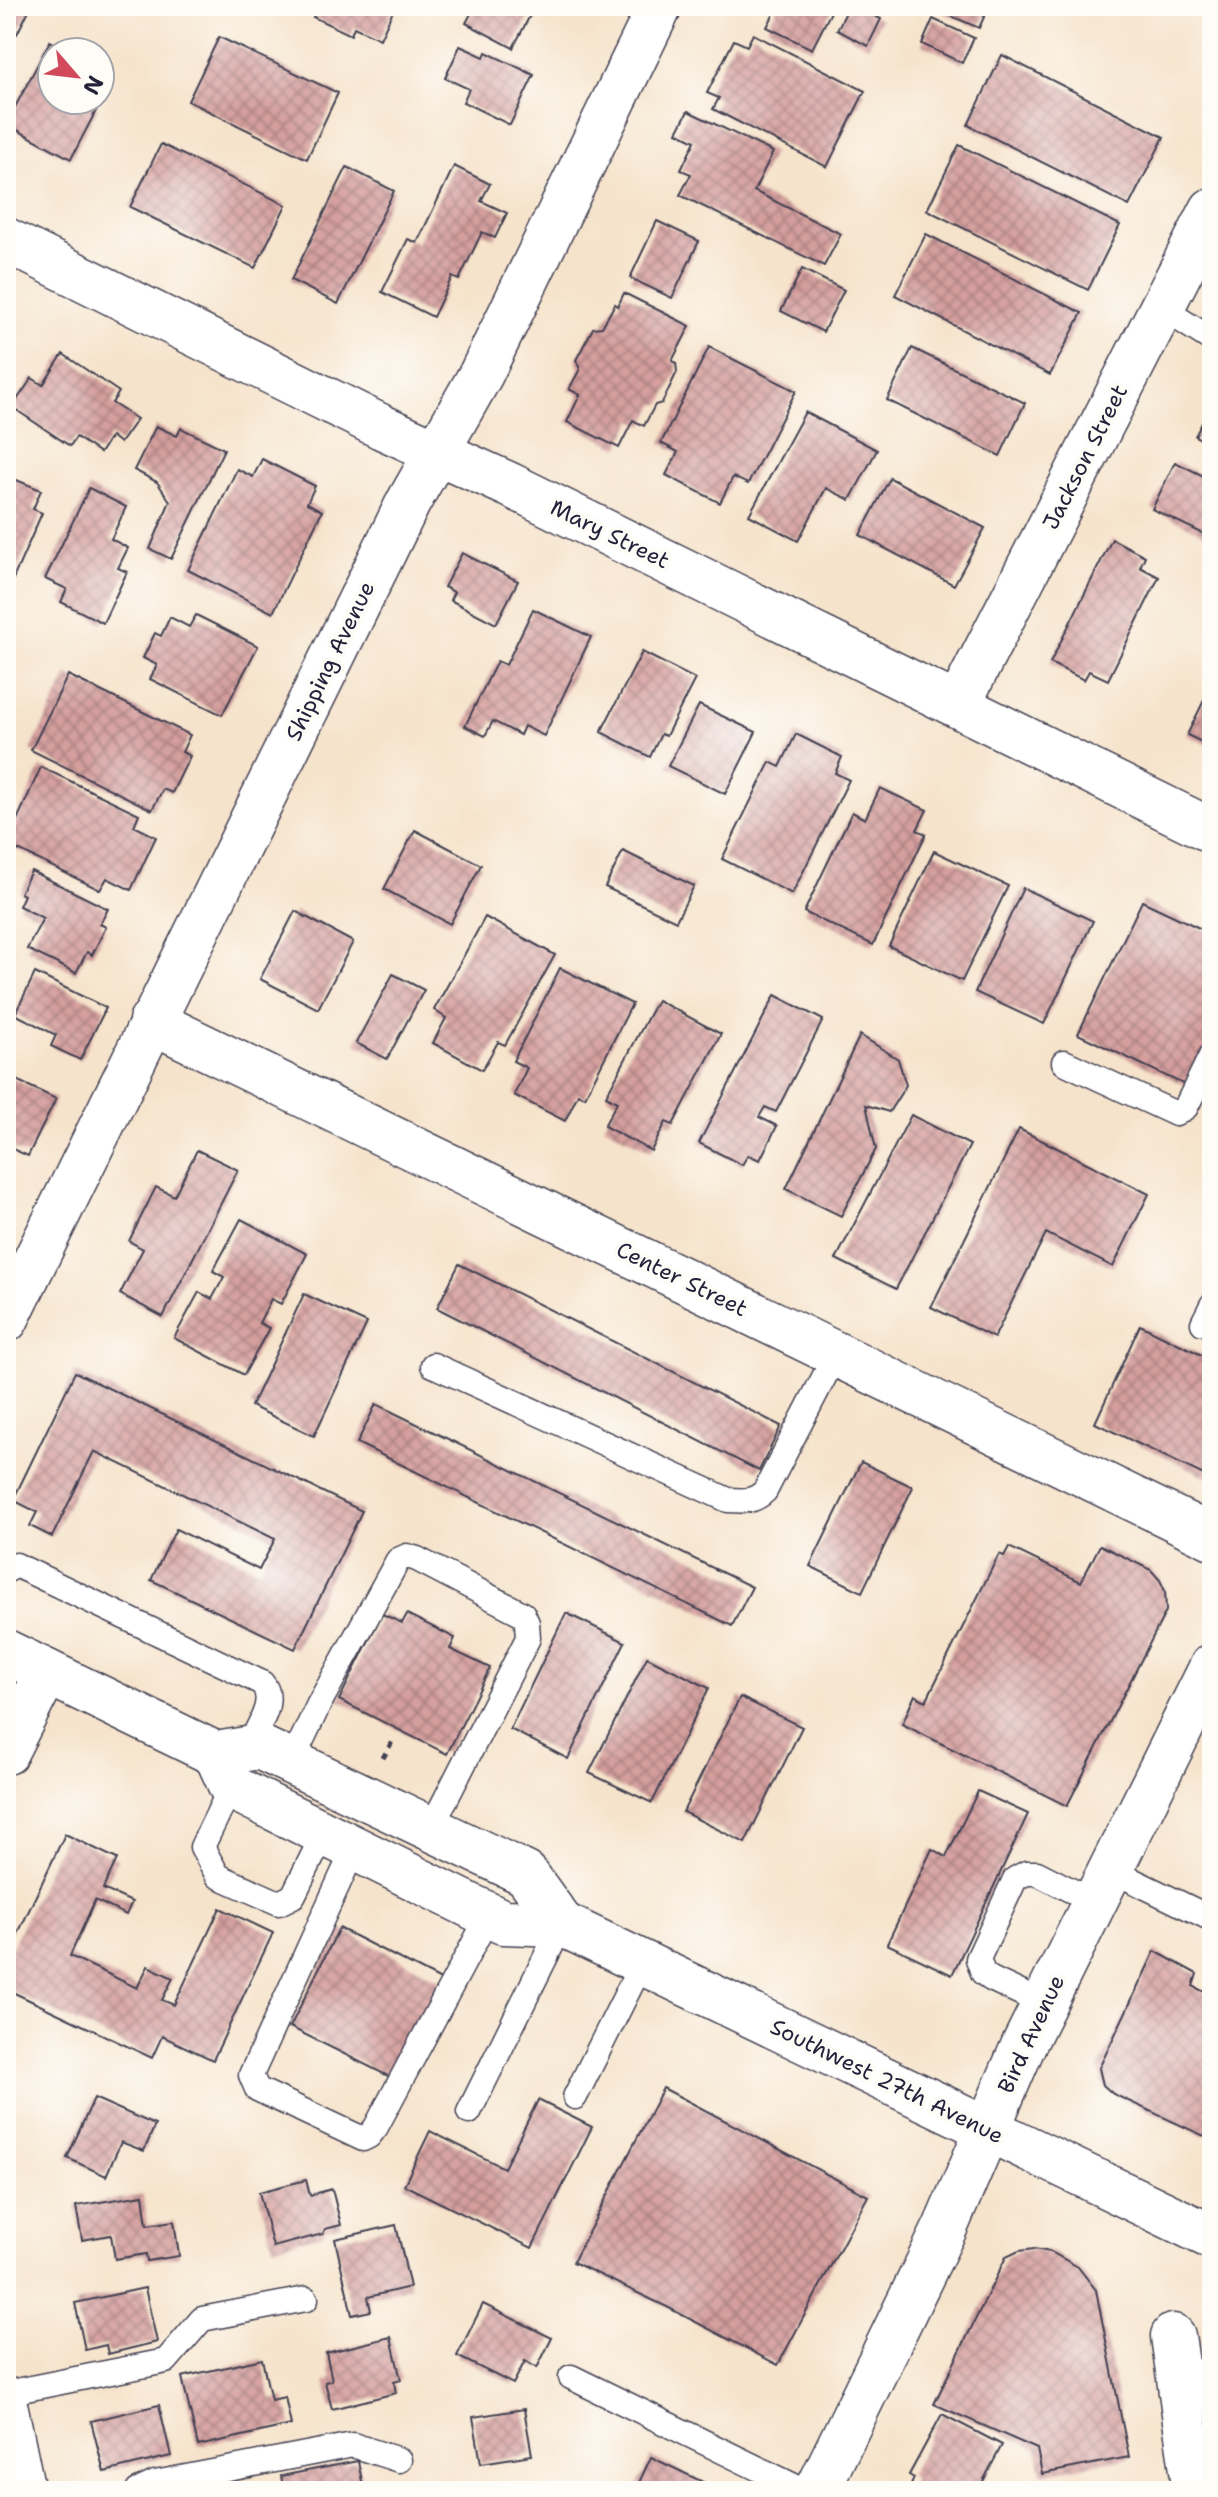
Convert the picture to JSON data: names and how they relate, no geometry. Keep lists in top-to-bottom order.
{
  "streets": {
    "street": [
      "Jackson Street",
      "Mary Street",
      "Shipping Avenue",
      "Center Street",
      "Bird Avenue",
      "Southwest 27th Avenue"
    ]
  },
  "crossings": [
    ["Jackson Street", "Mary Street"],
    ["Mary Street", "Shipping Avenue"],
    ["Shipping Avenue", "Center Street"],
    ["Bird Avenue", "Southwest 27th Avenue"]
  ],
  "north": "bottom right"
}
